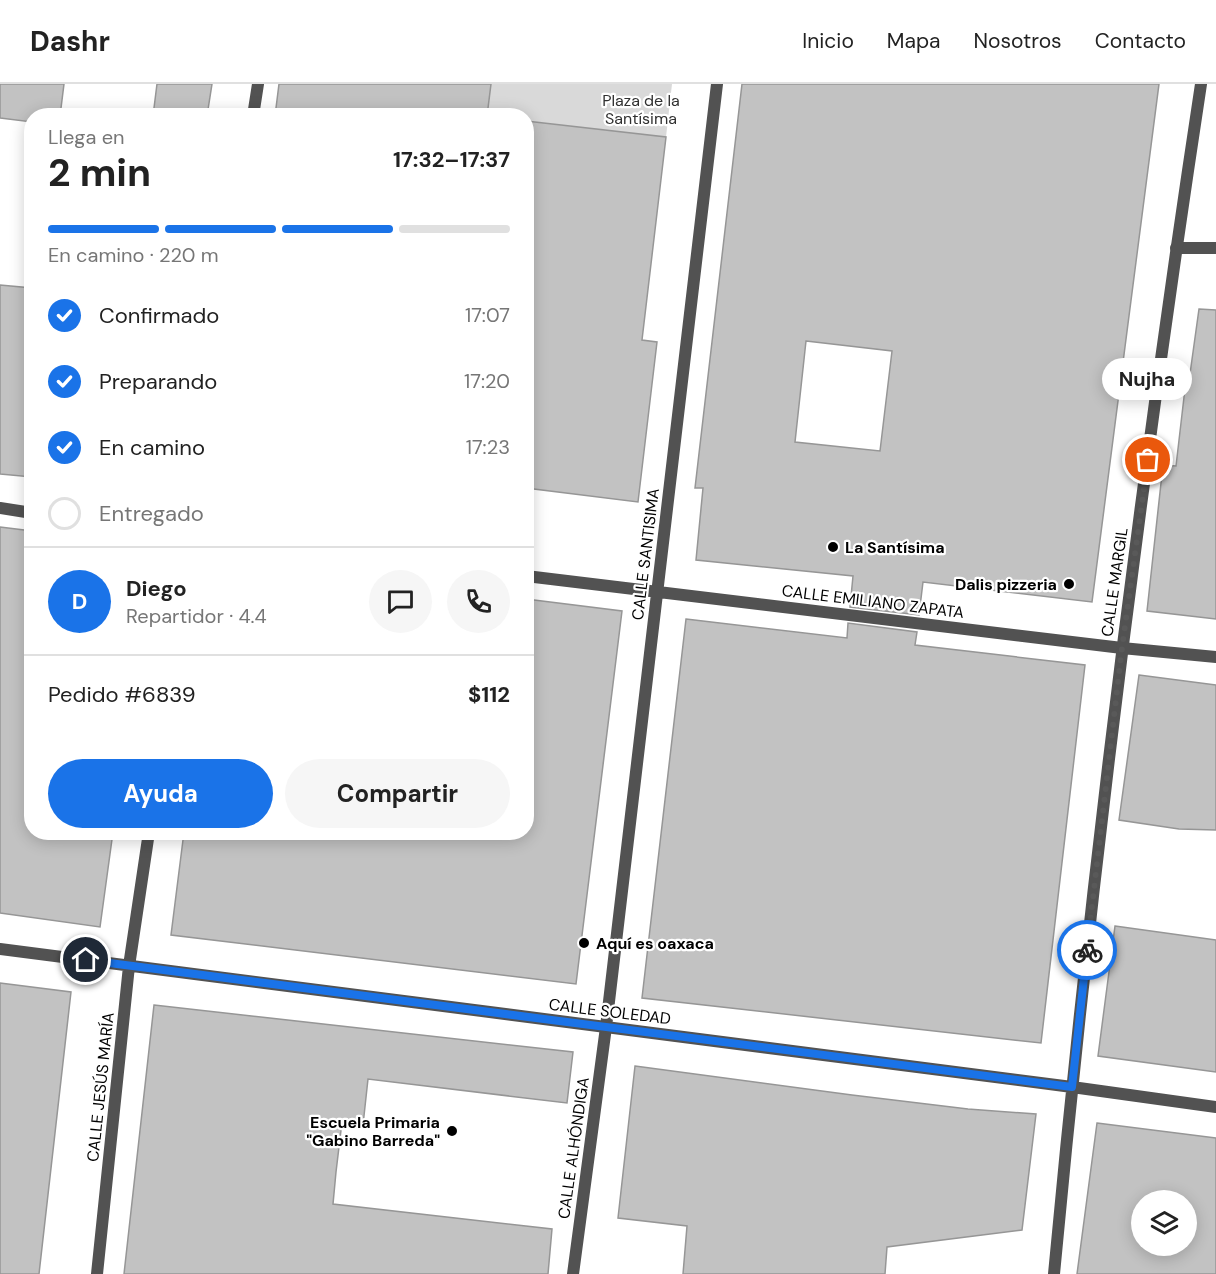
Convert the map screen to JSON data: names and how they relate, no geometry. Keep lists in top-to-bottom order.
{
  "streets": {
    "street": [
      "CALLE SANTISIMA",
      "CALLE MARGIL",
      "CALLE EMILIANO ZAPATA",
      "CALLE SOLEDAD",
      "CALLE JESÚS MARÍA",
      "CALLE ALHÓNDIGA"
    ]
  },
  "crossings": [
    ["CALLE SANTISIMA", "CALLE EMILIANO ZAPATA"],
    ["CALLE SANTISIMA", "CALLE SOLEDAD"],
    ["CALLE SANTISIMA", "CALLE ALHÓNDIGA"],
    ["CALLE MARGIL", "CALLE EMILIANO ZAPATA"],
    ["CALLE MARGIL", "CALLE SOLEDAD"],
    ["CALLE SOLEDAD", "CALLE JESÚS MARÍA"],
    ["CALLE SOLEDAD", "CALLE ALHÓNDIGA"]
  ],
  "parks": ["Plaza de la Santísima"],
  "places": [
    "Nujha",
    "La Santísima",
    "Dalis pizzeria",
    "Aquí es oaxaca",
    "Escuela Primaria \"Gabino Barreda\""
  ],
  "page": {
    "header": "Dashr",
    "nav": [
      "Inicio",
      "Mapa",
      "Nosotros",
      "Contacto"
    ],
    "heading": ["2 min", "Llega en", "17:32–17:37"],
    "panel": [
      "Diego",
      "Repartidor · 4.4",
      "Pedido #6839",
      "$112"
    ],
    "bar": "En camino · 220 m",
    "list": [
      ["Confirmado", "17:07"],
      ["Preparando", "17:20"],
      ["En camino", "17:23"],
      "Entregado"
    ],
    "bubble": "Nujha",
    "round": "D",
    "buttons": ["Ayuda", "Compartir"]
  }
}
